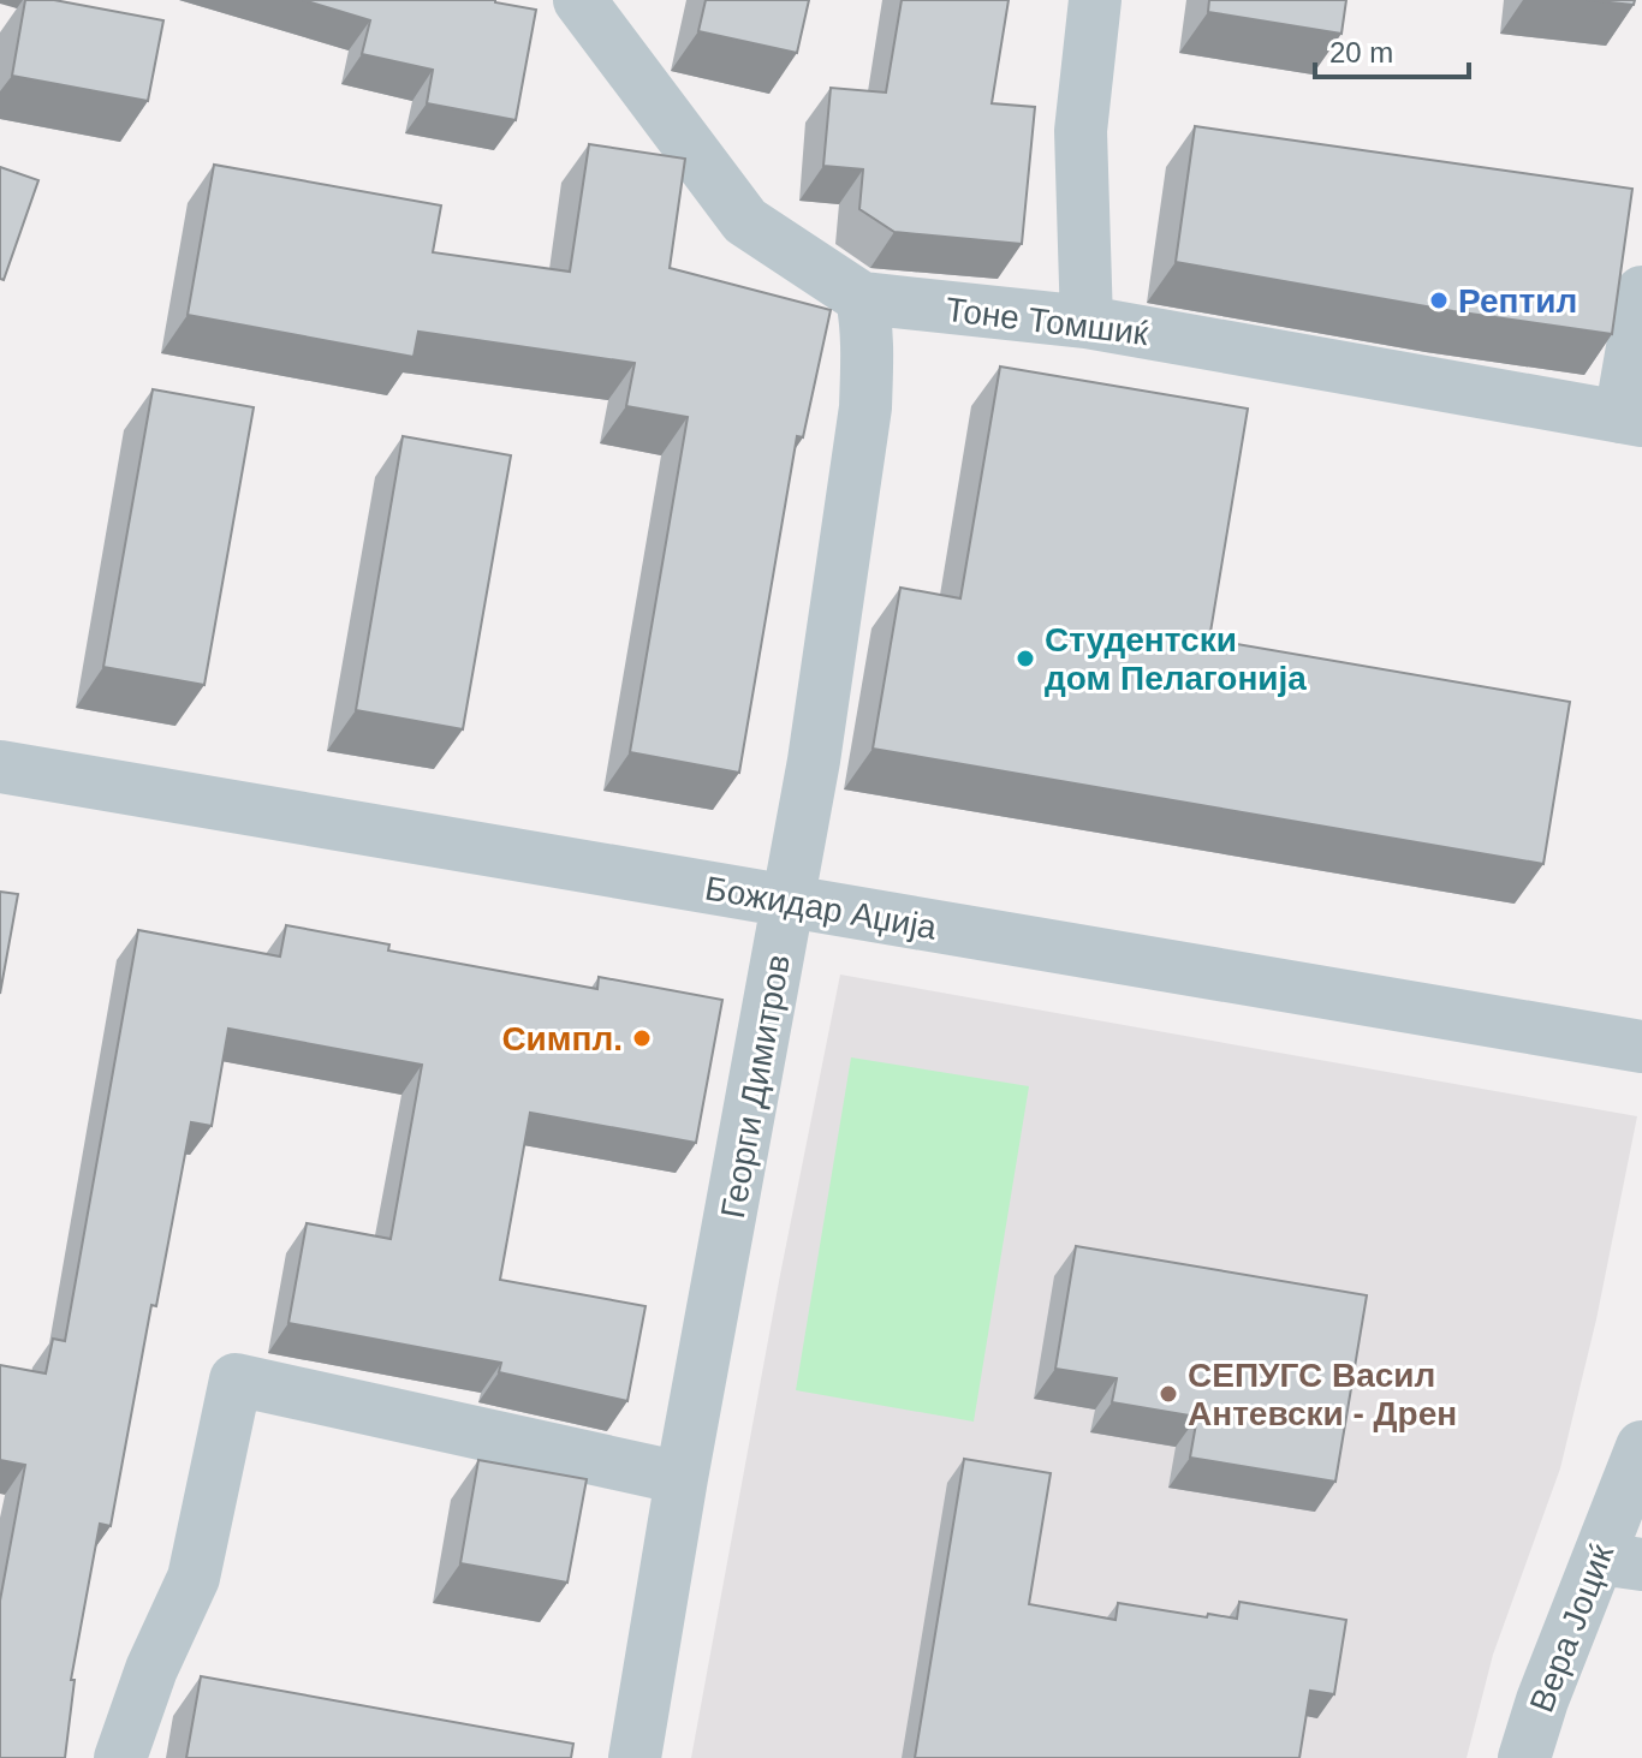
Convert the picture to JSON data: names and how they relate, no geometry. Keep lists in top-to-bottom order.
{
  "streets": {
    "street": [
      "Тоне Томшиќ",
      "Божидар Аџија",
      "Георги Димитров",
      "Вера Јоциќ"
    ]
  },
  "crossings": [
    ["Тоне Томшиќ", "Георги Димитров"],
    ["Божидар Аџија", "Георги Димитров"]
  ],
  "places": [
    "Рептил",
    "Студентски дом Пелагонија",
    "Симпл.",
    "СЕПУГС Васил Антевски - Дрен"
  ],
  "scale_bar": "20 m"
}
